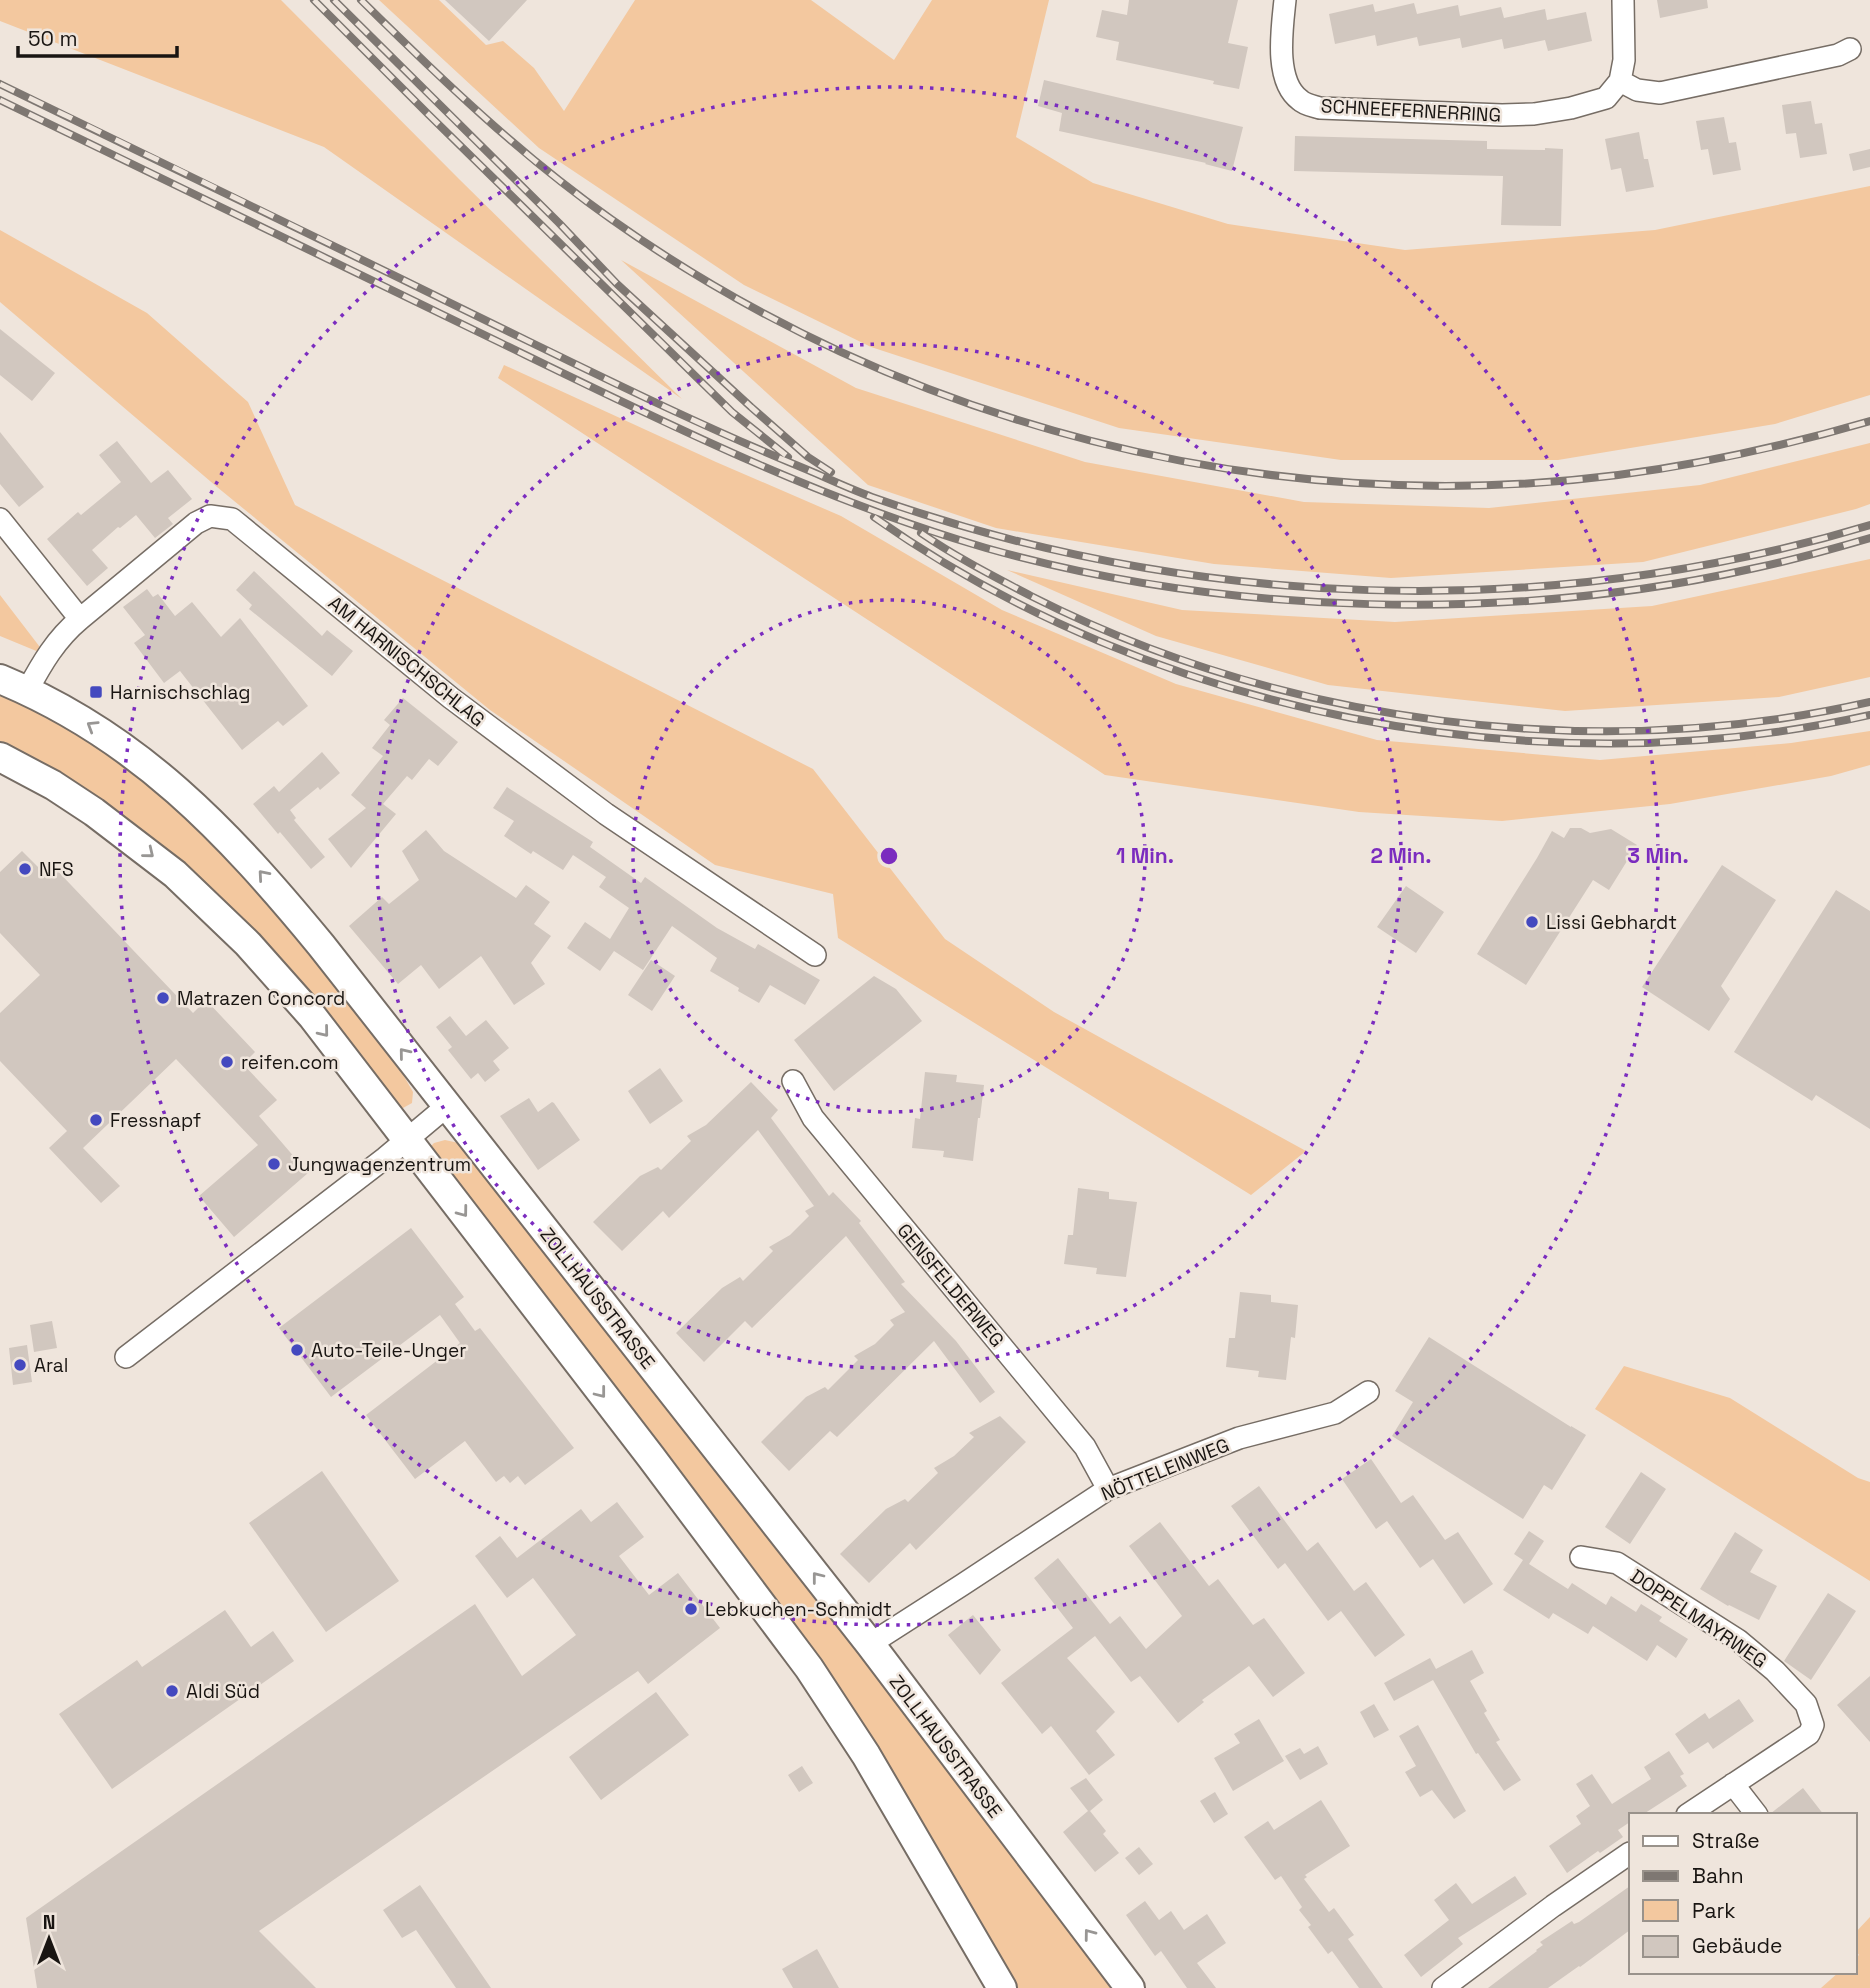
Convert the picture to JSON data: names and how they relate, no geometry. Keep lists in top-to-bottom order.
{
  "streets": {
    "main road": ["ZOLLHAUSSTRASSE"],
    "street": [
      "SCHNEEFERNERRING",
      "AM HARNISCHSCHLAG",
      "GENSFELDERWEG",
      "NÖTTELEINWEG",
      "DOPPELMAYRWEG"
    ]
  },
  "crossings": [
    ["AM HARNISCHSCHLAG", "ZOLLHAUSSTRASSE"],
    ["GENSFELDERWEG", "NÖTTELEINWEG"],
    ["ZOLLHAUSSTRASSE", "NÖTTELEINWEG"]
  ],
  "places": {
    "transit": ["Harnischschlag"],
    "other": [
      "NFS",
      "Lissi Gebhardt",
      "Matrazen Concord",
      "reifen.com",
      "Fressnapf",
      "Jungwagenzentrum",
      "Auto-Teile-Unger",
      "Aral",
      "Lebkuchen-Schmidt",
      "Aldi Süd"
    ]
  },
  "legend": [
    "Straße",
    "Bahn",
    "Park",
    "Gebäude"
  ],
  "scale_bar": "50 m",
  "north": "top",
  "rings": ["1 Min.", "2 Min.", "3 Min."]
}
